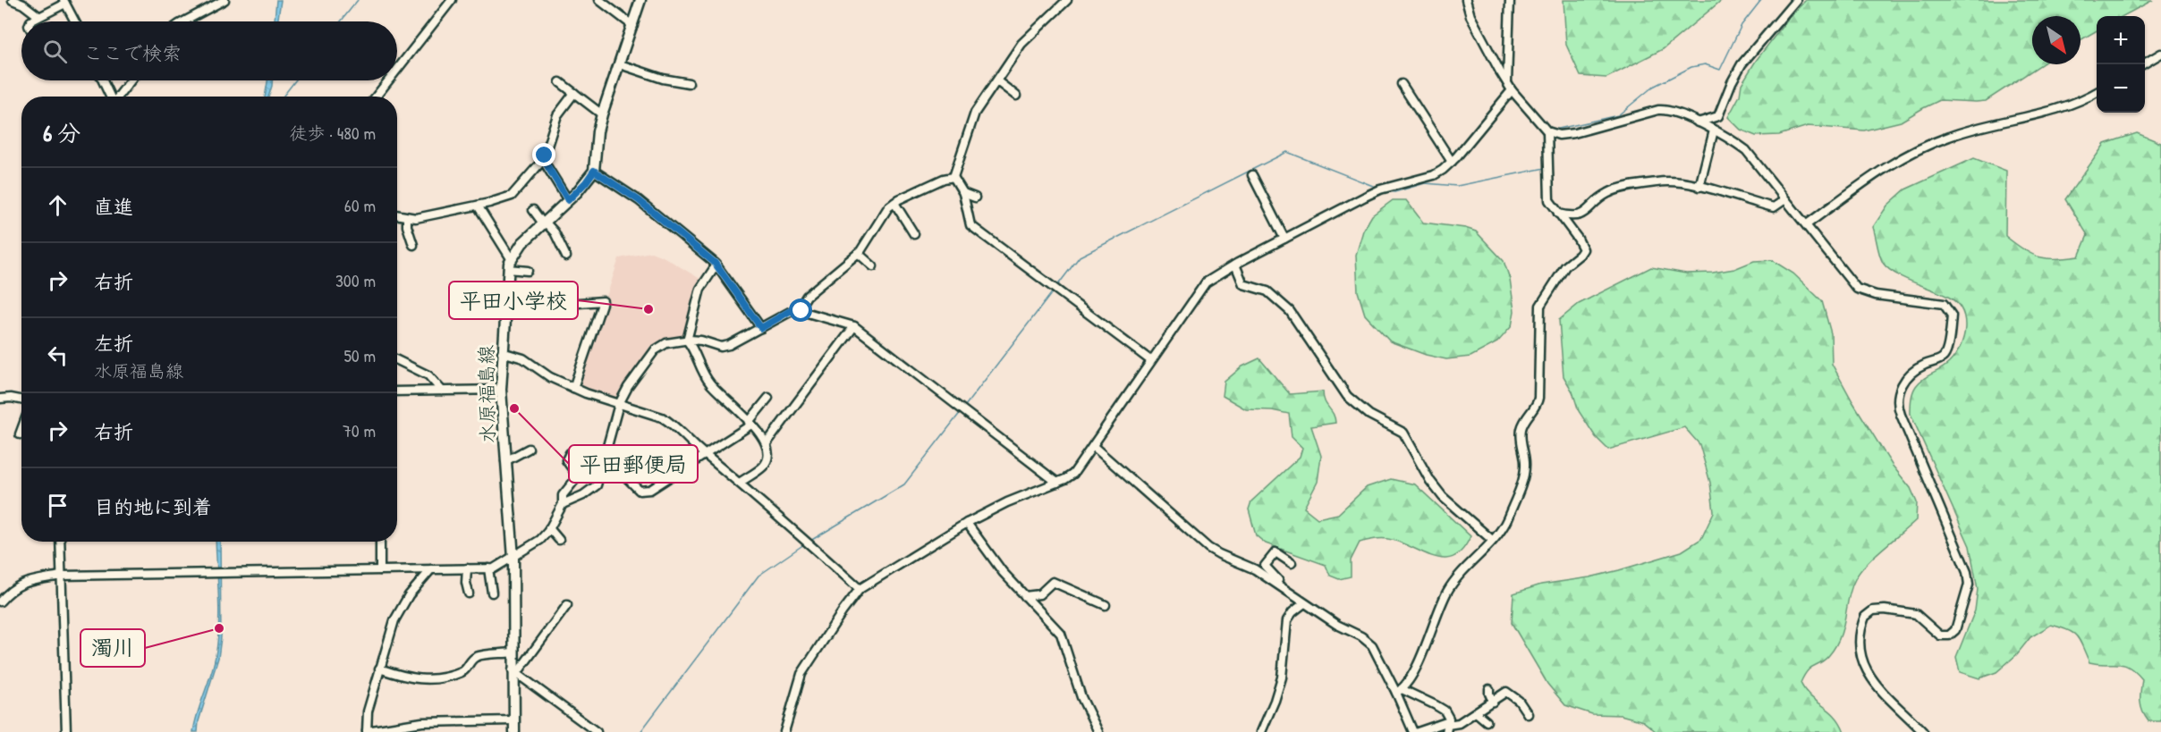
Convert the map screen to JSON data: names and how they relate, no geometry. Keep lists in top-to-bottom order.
{
  "streets": {
    "main road": ["水原福島線"]
  },
  "places": ["平田小学校", "平田郵便局", "濁川"],
  "north": "bottom right",
  "page": {
    "map_buttons": ["+", "−"],
    "search": "ここで検索",
    "heading": ["6 分", "徒歩 · 480 m"],
    "list": [
      ["直進", "60 m"],
      ["右折", "300 m"],
      ["左折", "水原福島線", "50 m"],
      ["右折", "70 m"],
      "目的地に到着"
    ]
  }
}
